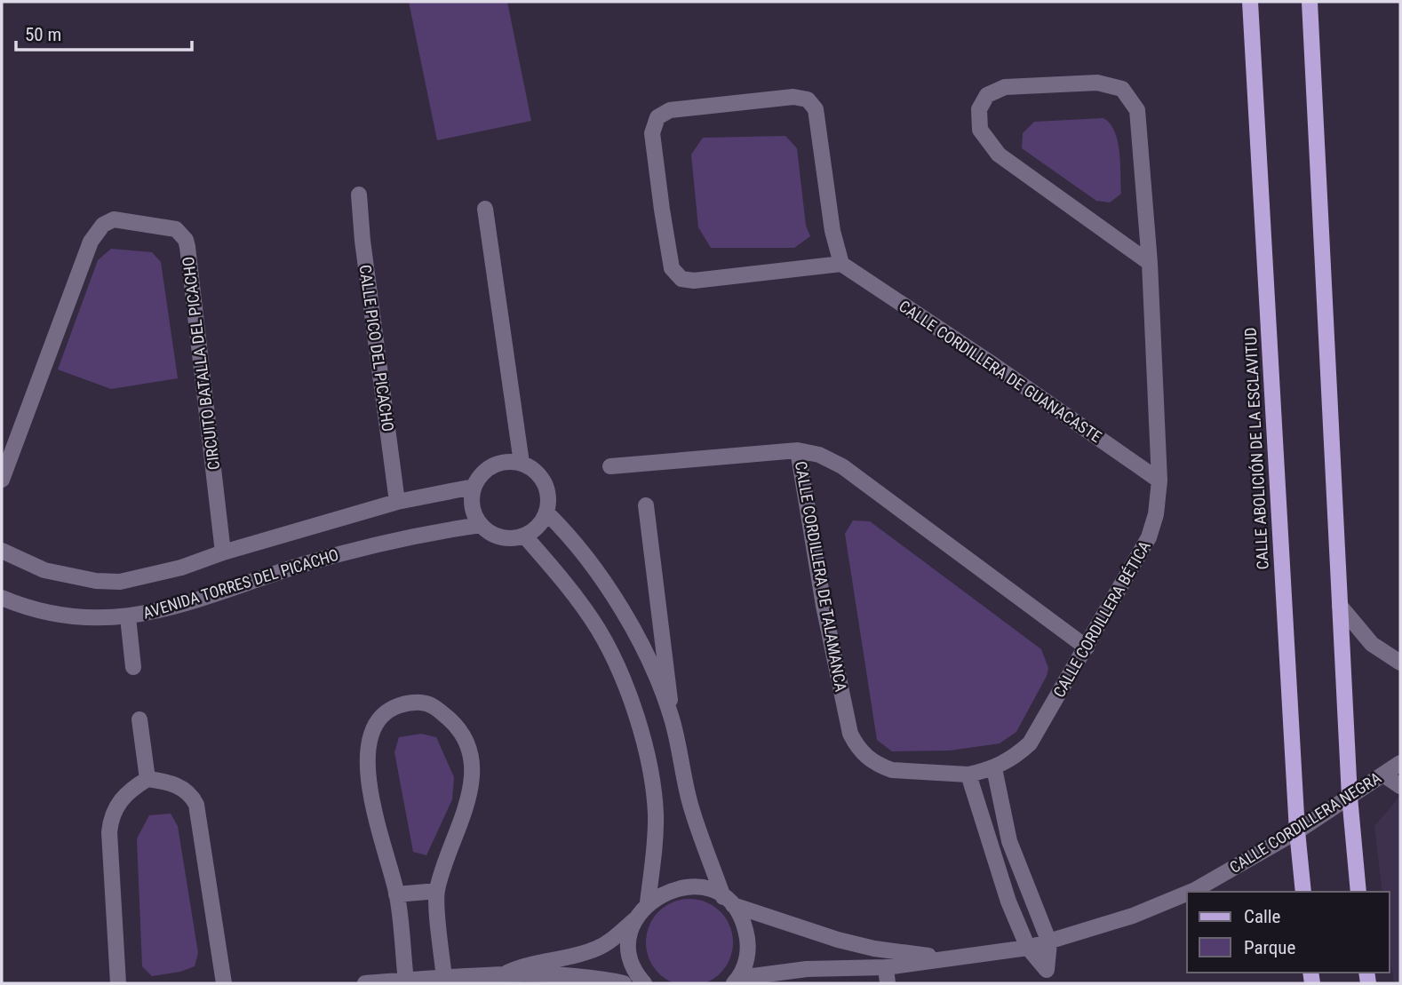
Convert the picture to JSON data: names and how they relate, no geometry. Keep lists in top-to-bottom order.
{
  "streets": {
    "main road": ["CALLE ABOLICIÓN DE LA ESCLAVITUD"],
    "street": [
      "CALLE PICO DEL PICACHO",
      "CIRCUITO BATALLA DEL PICACHO",
      "CALLE CORDILLERA DE GUANACASTE",
      "CALLE CORDILLERA DE TALAMANCA",
      "AVENIDA TORRES DEL PICACHO",
      "CALLE CORDILLERA BÉTICA",
      "CALLE CORDILLERA NEGRA"
    ]
  },
  "crossings": [
    ["CALLE PICO DEL PICACHO", "AVENIDA TORRES DEL PICACHO"],
    ["CIRCUITO BATALLA DEL PICACHO", "AVENIDA TORRES DEL PICACHO"],
    ["CALLE CORDILLERA DE GUANACASTE", "CALLE CORDILLERA BÉTICA"],
    ["CALLE ABOLICIÓN DE LA ESCLAVITUD", "CALLE CORDILLERA NEGRA"],
    ["CALLE CORDILLERA DE TALAMANCA", "CALLE CORDILLERA BÉTICA"]
  ],
  "legend": ["Calle", "Parque"],
  "scale_bar": "50 m"
}
